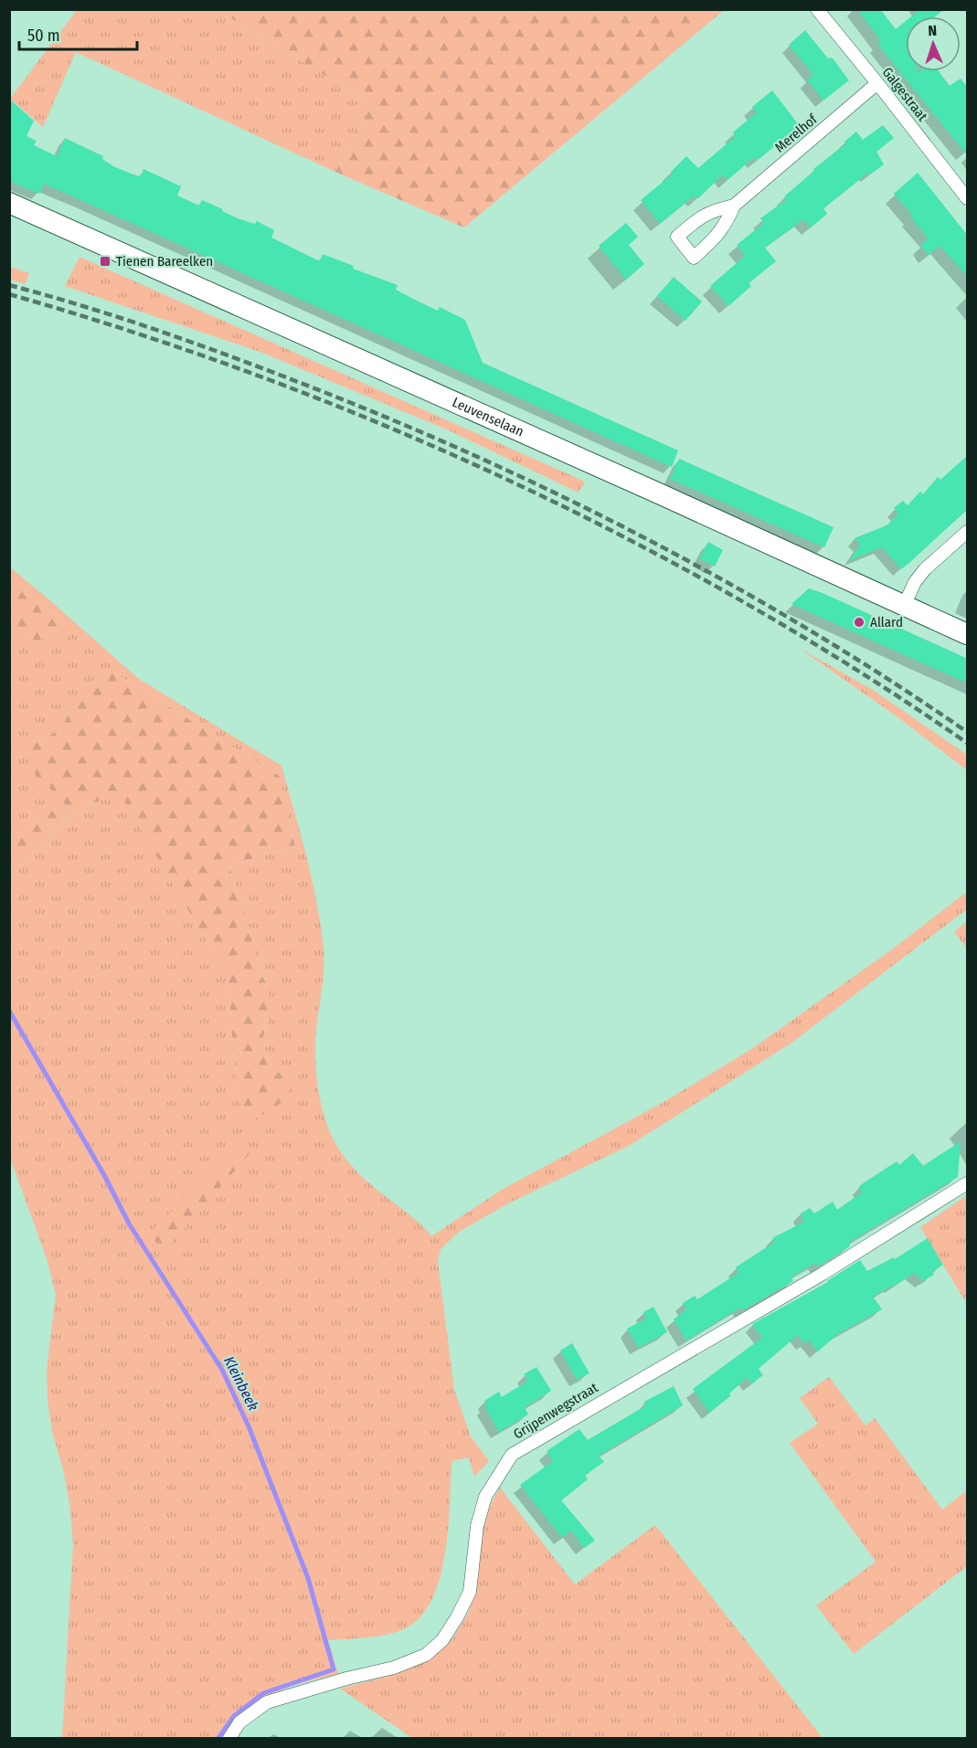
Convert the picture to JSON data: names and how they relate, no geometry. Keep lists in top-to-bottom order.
{
  "streets": {
    "main road": ["Leuvenselaan"],
    "street": ["Galgestraat", "Merelhof", "Grijpenwegstraat"]
  },
  "crossings": [
    ["Galgestraat", "Merelhof"]
  ],
  "water": ["Kleinbeek"],
  "places": {
    "transit": ["Tienen Bareelken"],
    "other": ["Allard"]
  },
  "scale_bar": "50 m",
  "north": "top"
}
